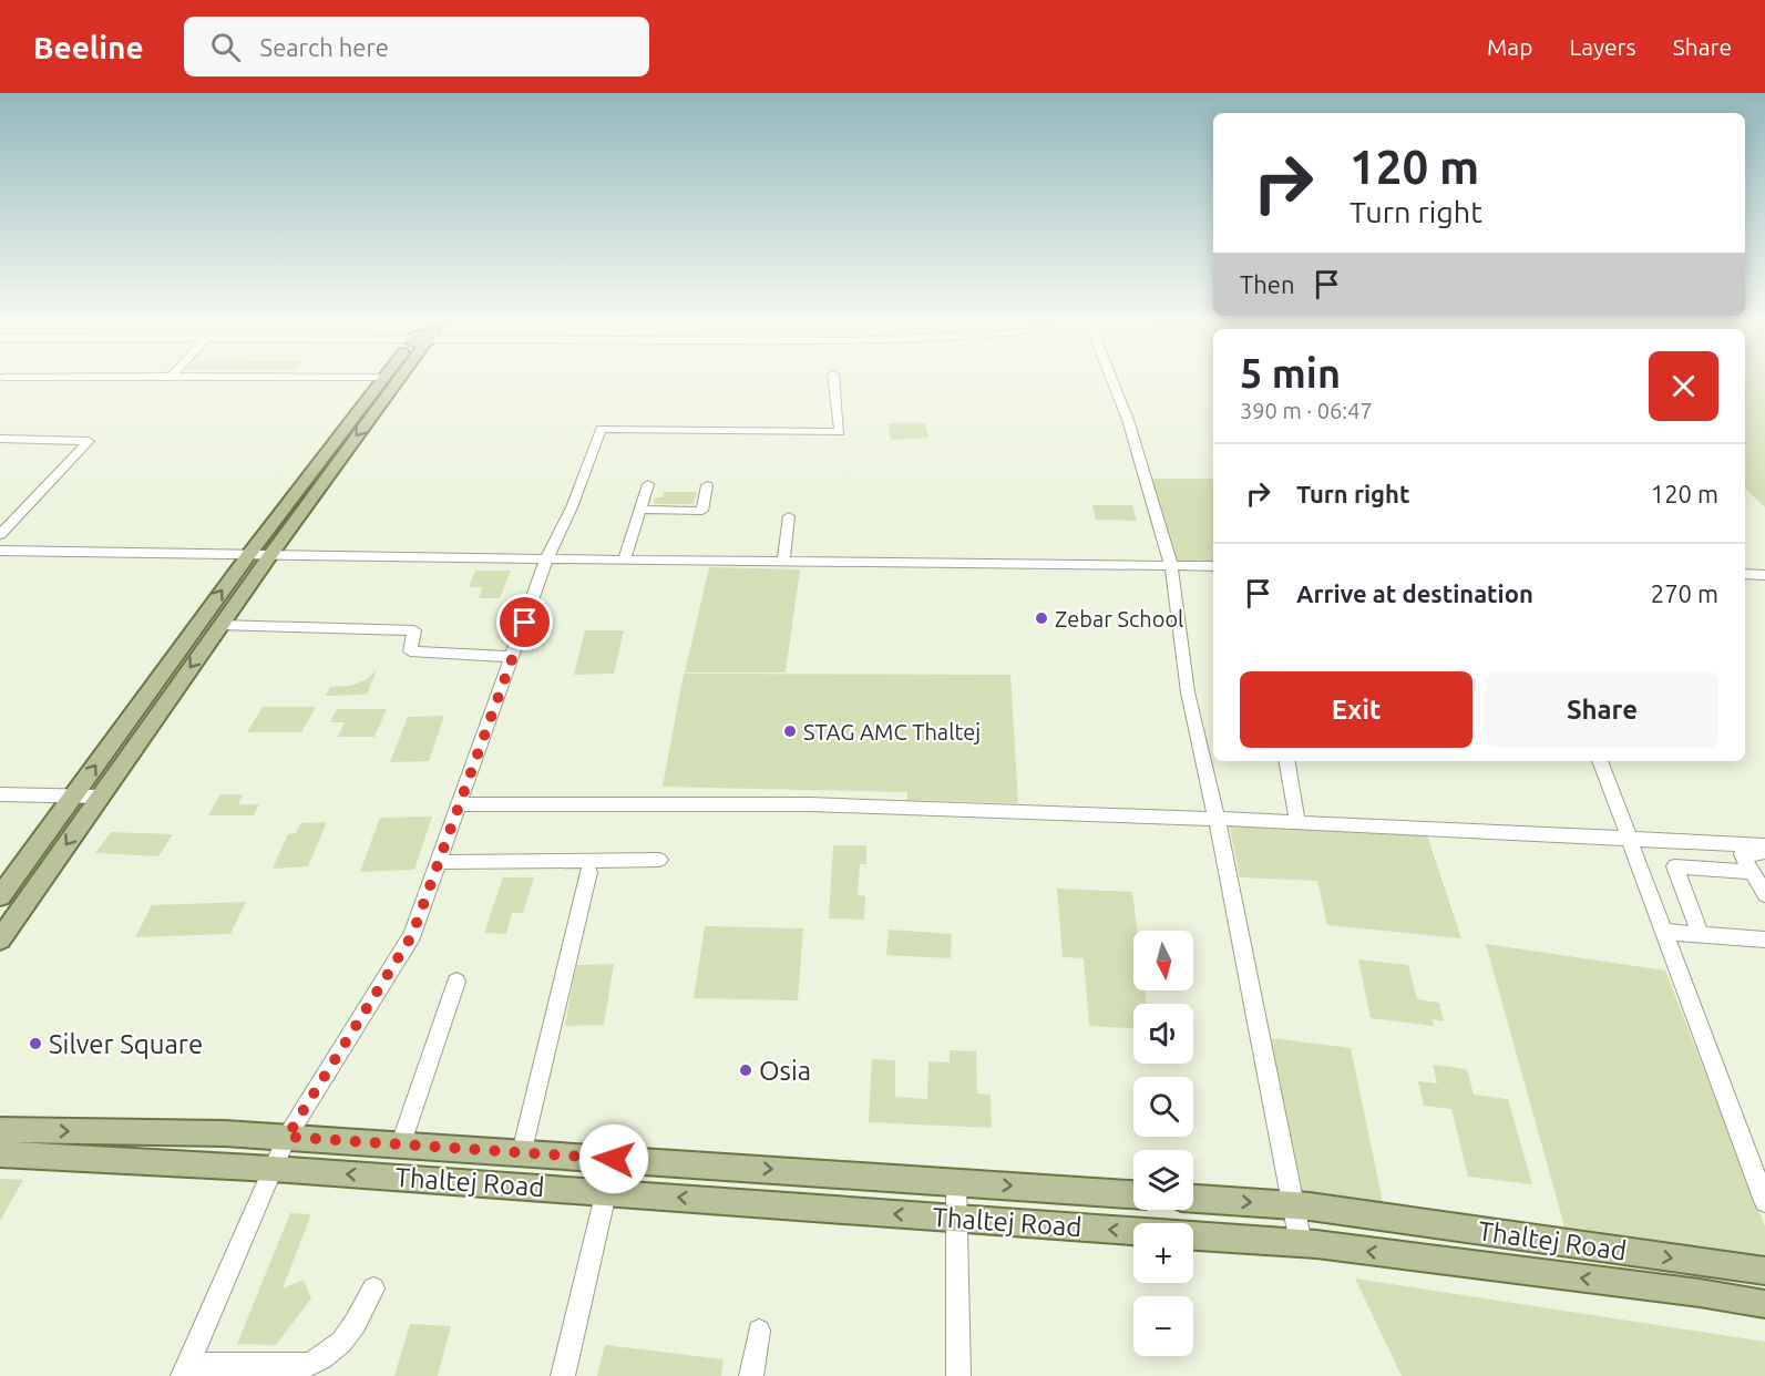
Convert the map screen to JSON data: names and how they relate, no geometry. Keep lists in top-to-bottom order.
{
  "streets": {
    "main road": ["Thaltej Road"]
  },
  "places": [
    "Zebar School",
    "STAG AMC Thaltej",
    "Silver Square",
    "Osia"
  ],
  "north": "bottom",
  "page": {
    "header": "Beeline",
    "search": "Search here",
    "nav": ["Map", "Layers", "Share"],
    "turn": ["120 m", "Turn right"],
    "then": "Then",
    "heading": ["5 min", "390 m · 06:47"],
    "list": [
      {
        "name": "Turn right",
        "value": "120 m"
      },
      {
        "name": "Arrive at destination",
        "value": "270 m"
      }
    ],
    "buttons": ["Exit", "Share"],
    "map_buttons": ["+", "−"]
  }
}
